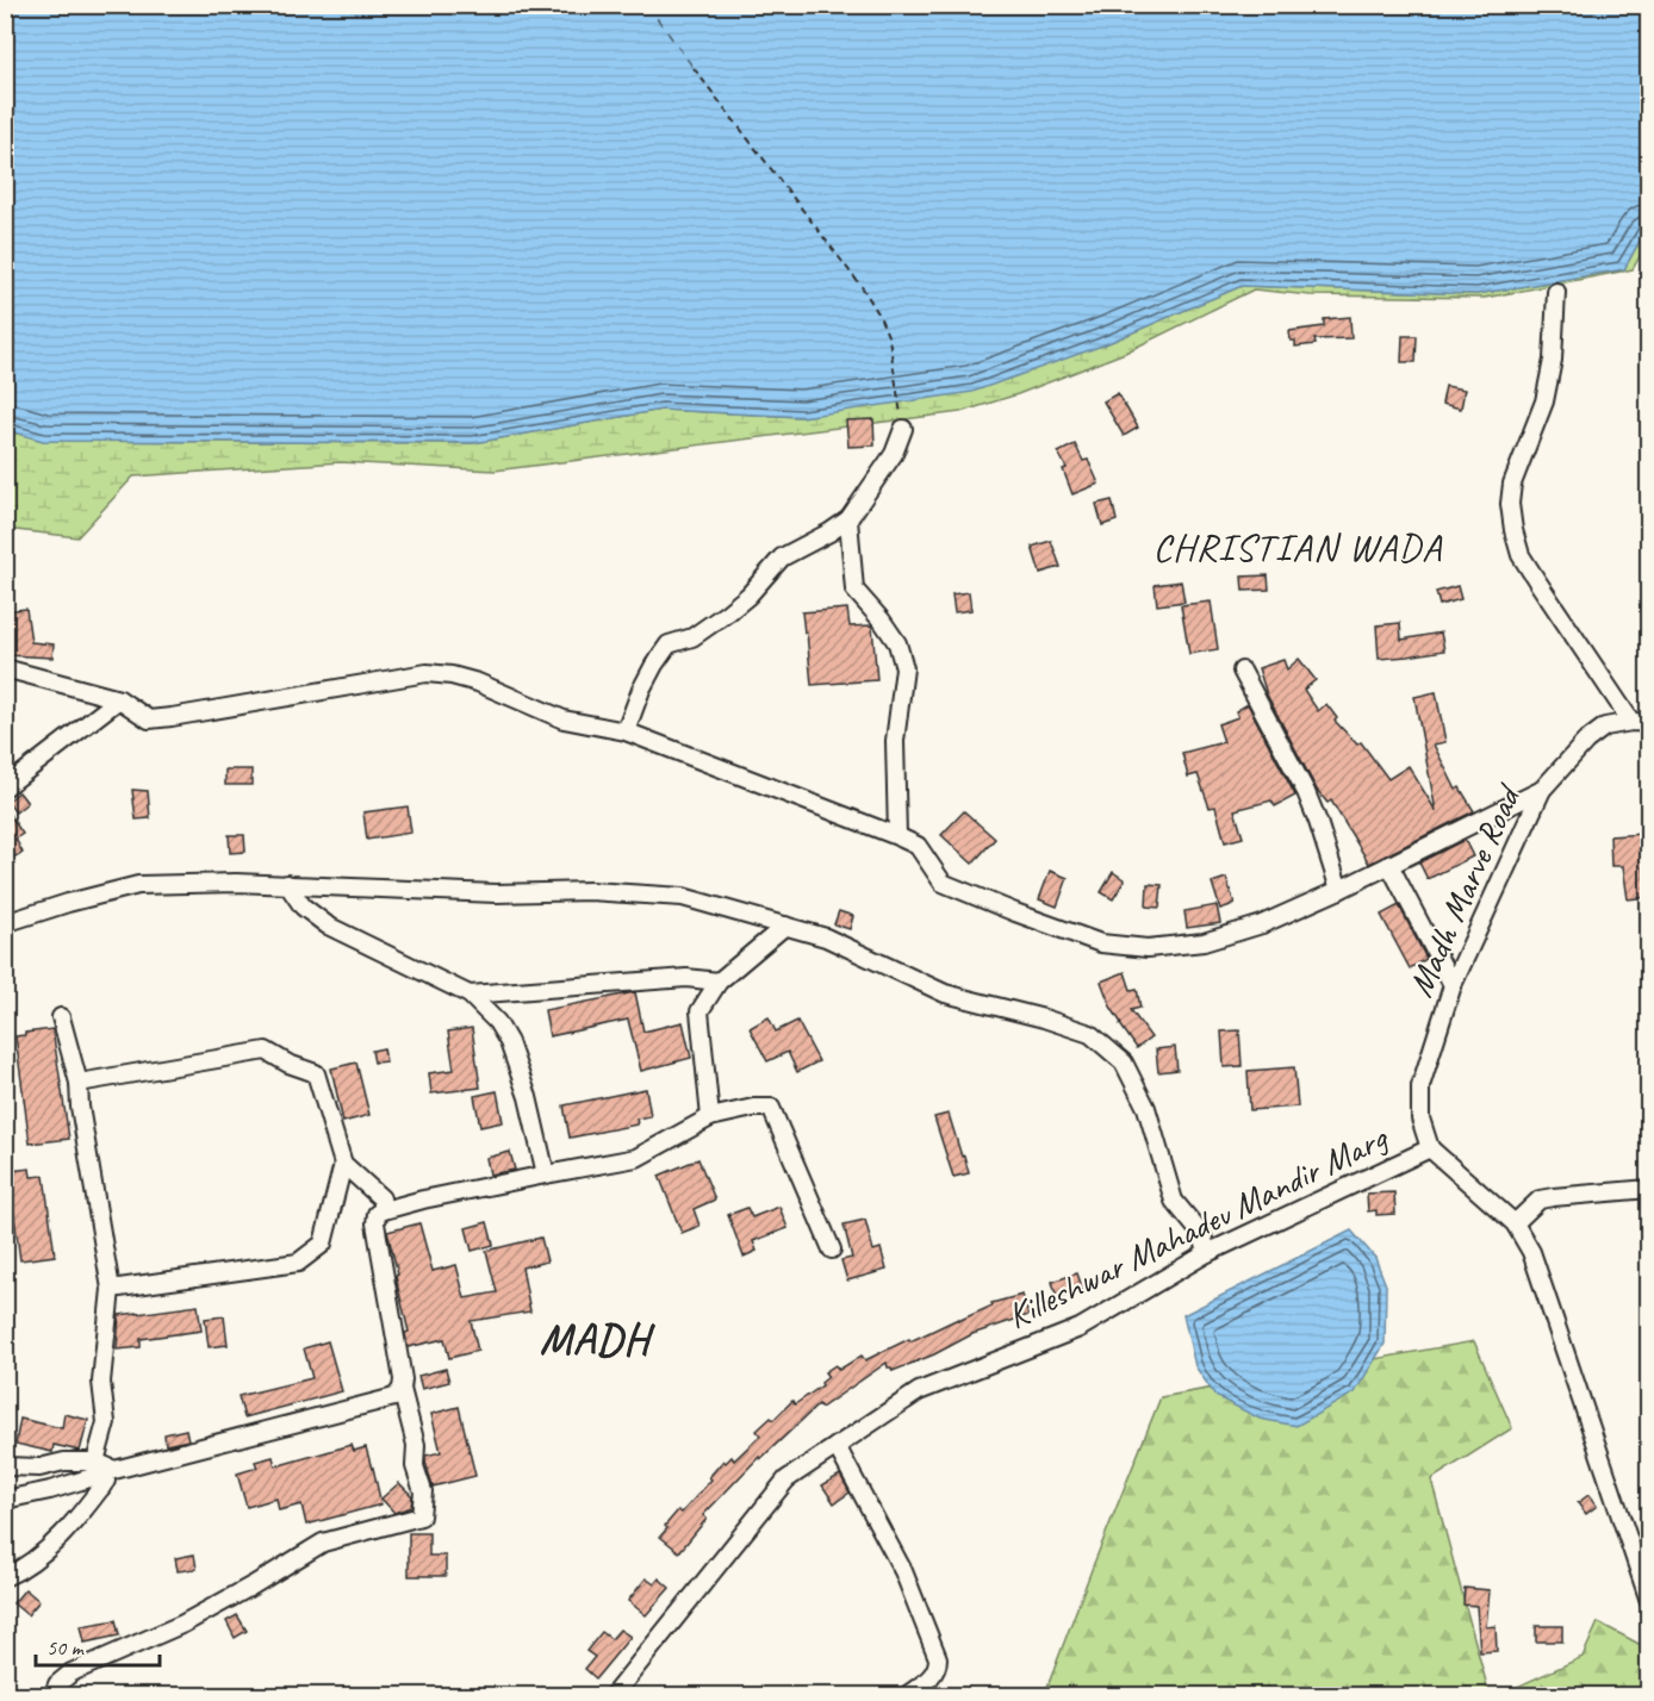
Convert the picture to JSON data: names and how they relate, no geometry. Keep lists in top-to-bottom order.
{
  "streets": {
    "street": ["Madh Marve Road", "Killeshwar Mahadev Mandir Marg"]
  },
  "crossings": [
    ["Madh Marve Road", "Killeshwar Mahadev Mandir Marg"]
  ],
  "districts": ["CHRISTIAN WADA", "MADH"],
  "scale_bar": "50 m"
}
